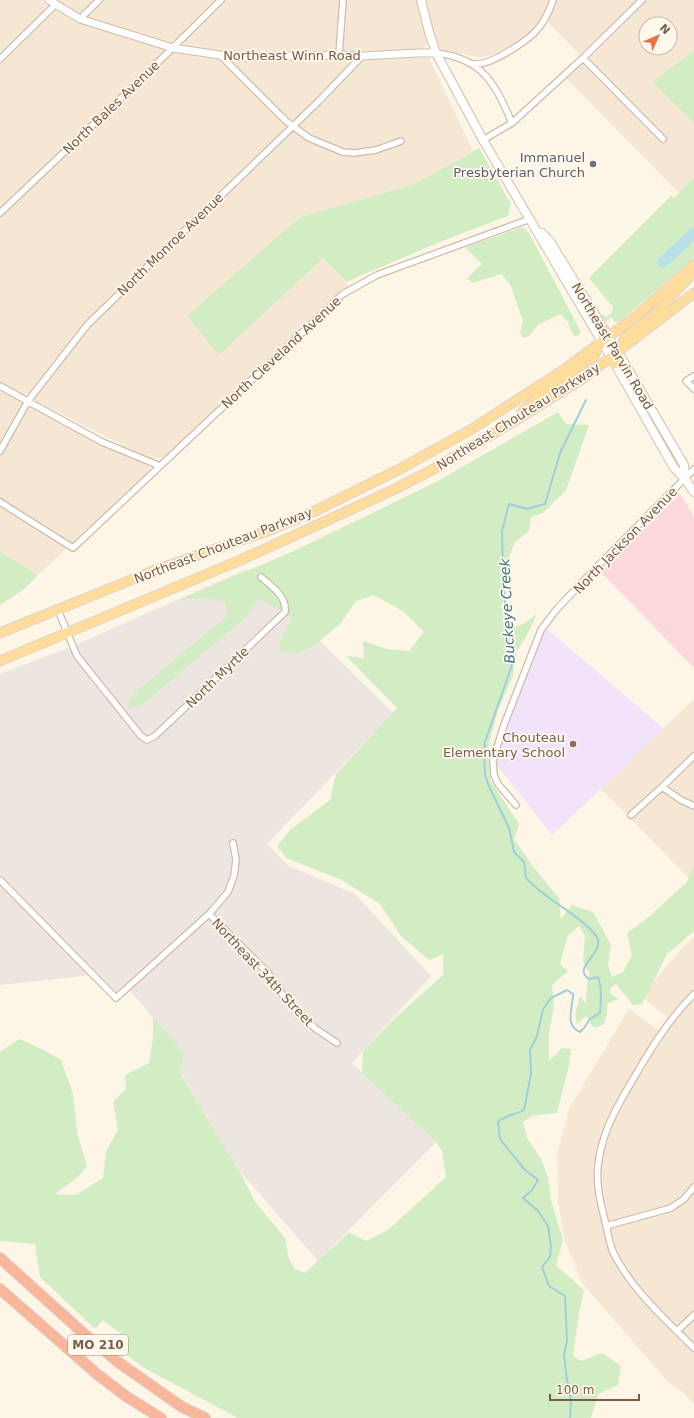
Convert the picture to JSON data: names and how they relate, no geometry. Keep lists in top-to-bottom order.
{
  "streets": {
    "highway": ["MO 210"],
    "main road": ["Northeast Parvin Road", "Northeast Chouteau Parkway"],
    "street": [
      "Northeast Winn Road",
      "North Bales Avenue",
      "North Monroe Avenue",
      "North Cleveland Avenue",
      "North Jackson Avenue",
      "North Myrtle",
      "Northeast 34th Street"
    ]
  },
  "crossings": [
    ["Northeast Winn Road", "North Bales Avenue"],
    ["Northeast Winn Road", "North Monroe Avenue"],
    ["Northeast Winn Road", "Northeast Parvin Road"],
    ["Northeast Parvin Road", "North Cleveland Avenue"],
    ["Northeast Parvin Road", "Northeast Chouteau Parkway"],
    ["Northeast Parvin Road", "North Jackson Avenue"],
    ["Northeast Chouteau Parkway", "North Myrtle"]
  ],
  "water": ["Buckeye Creek"],
  "places": ["Immanuel Presbyterian Church", "Chouteau Elementary School"],
  "scale_bar": "100 m",
  "north": "top right"
}
